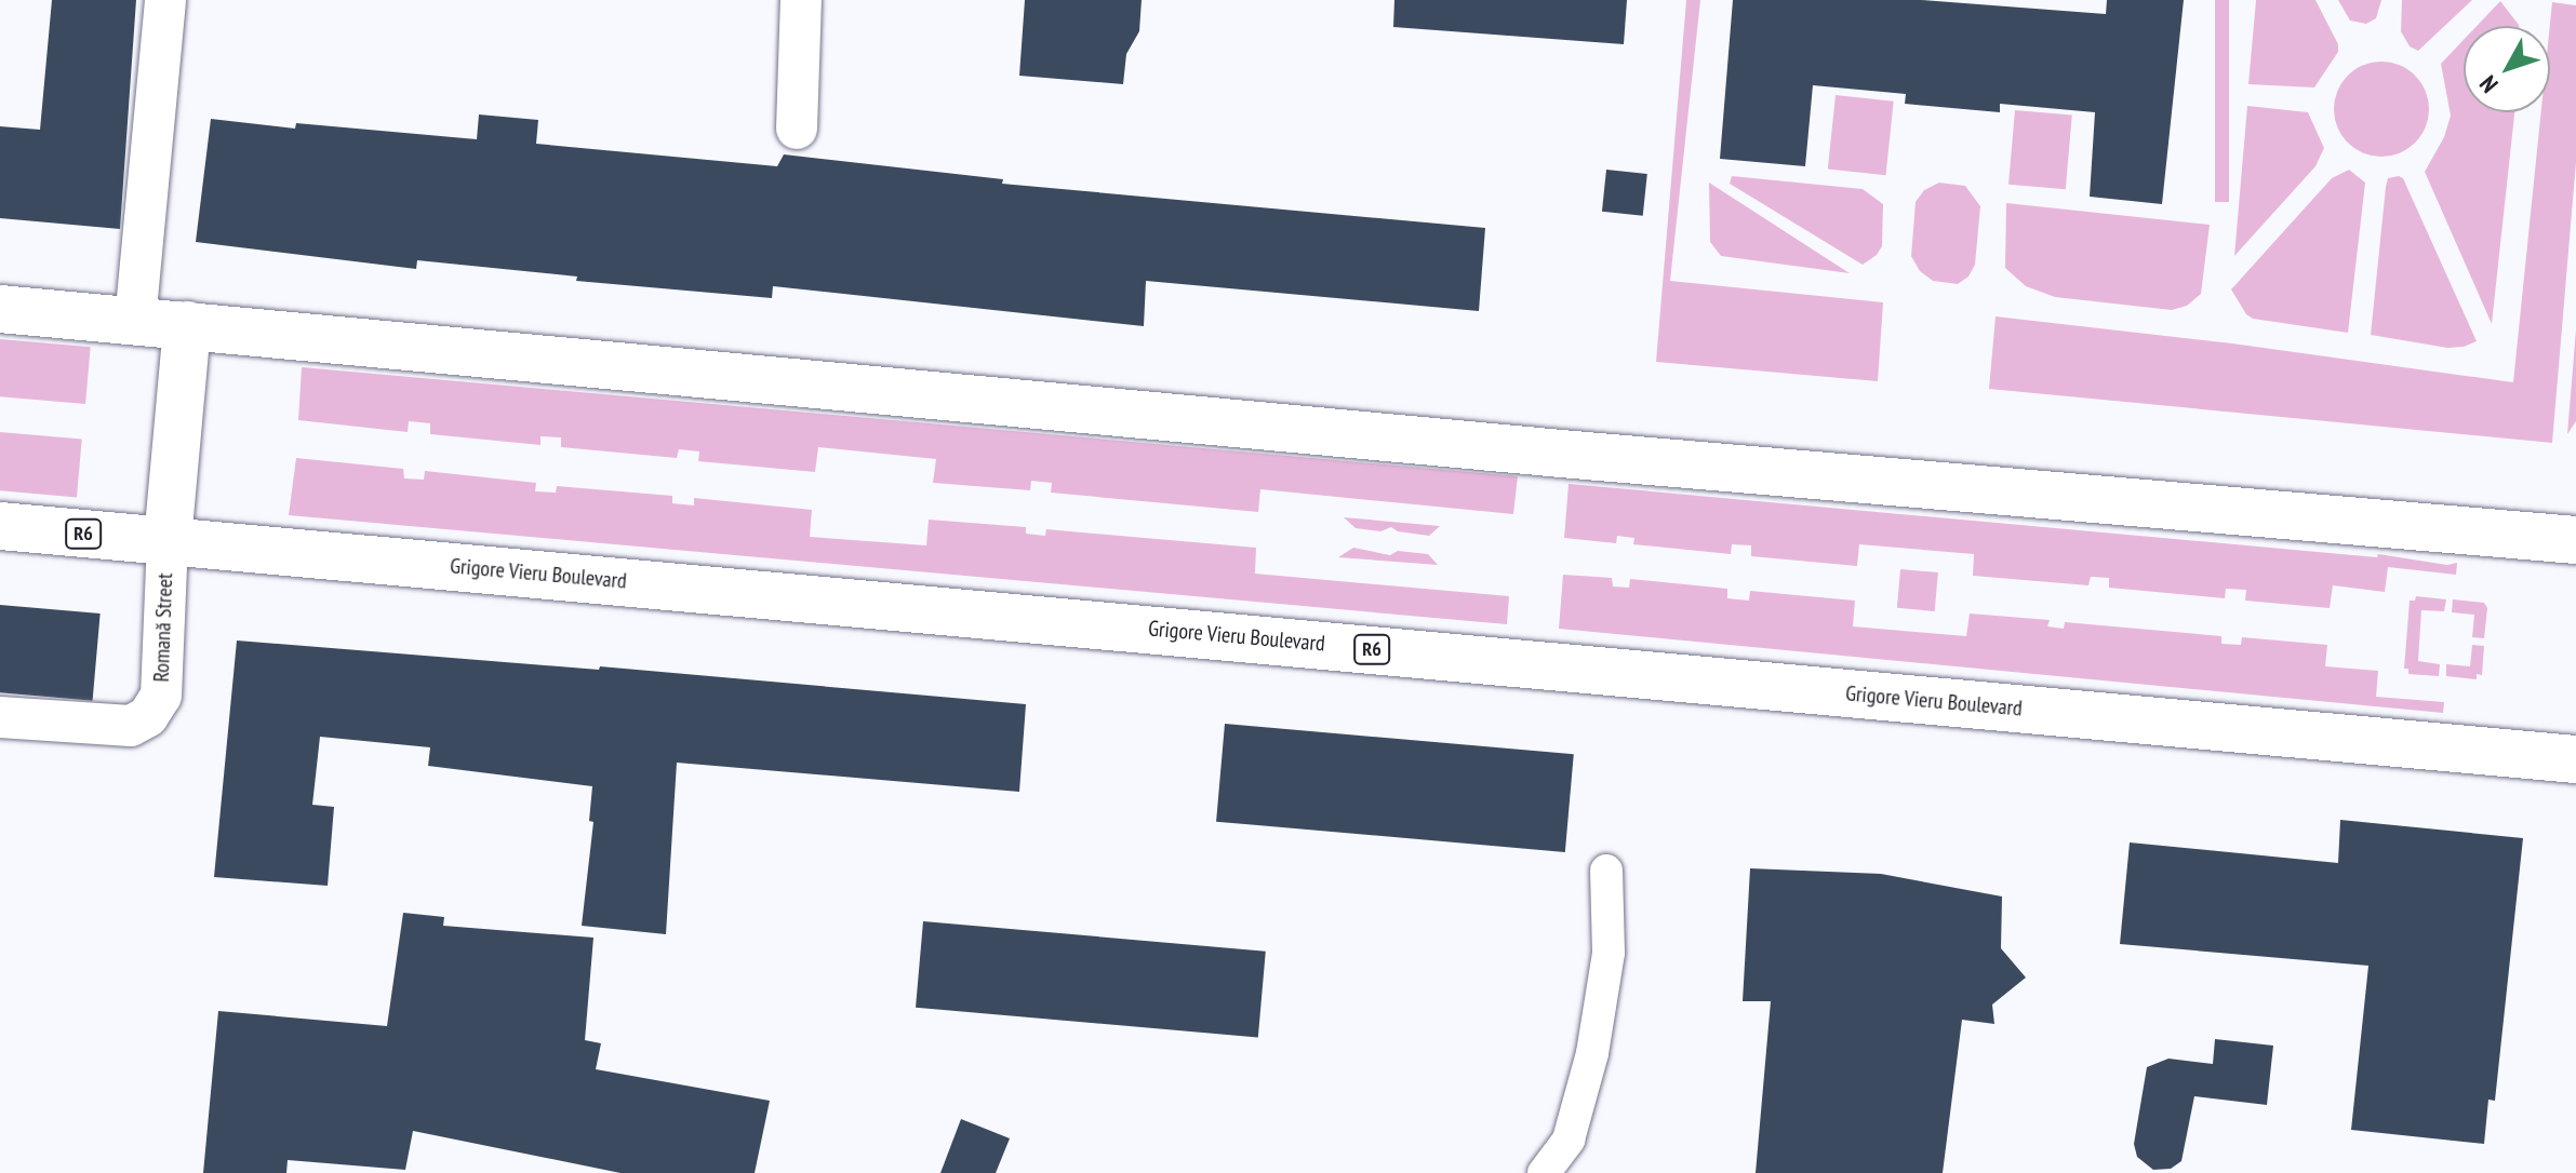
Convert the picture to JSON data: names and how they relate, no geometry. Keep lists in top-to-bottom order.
{
  "streets": {
    "main road": ["R6", "Grigore Vieru Boulevard"],
    "street": ["Romană Street"]
  },
  "crossings": [
    ["Grigore Vieru Boulevard", "Romană Street"]
  ],
  "north": "bottom left"
}
